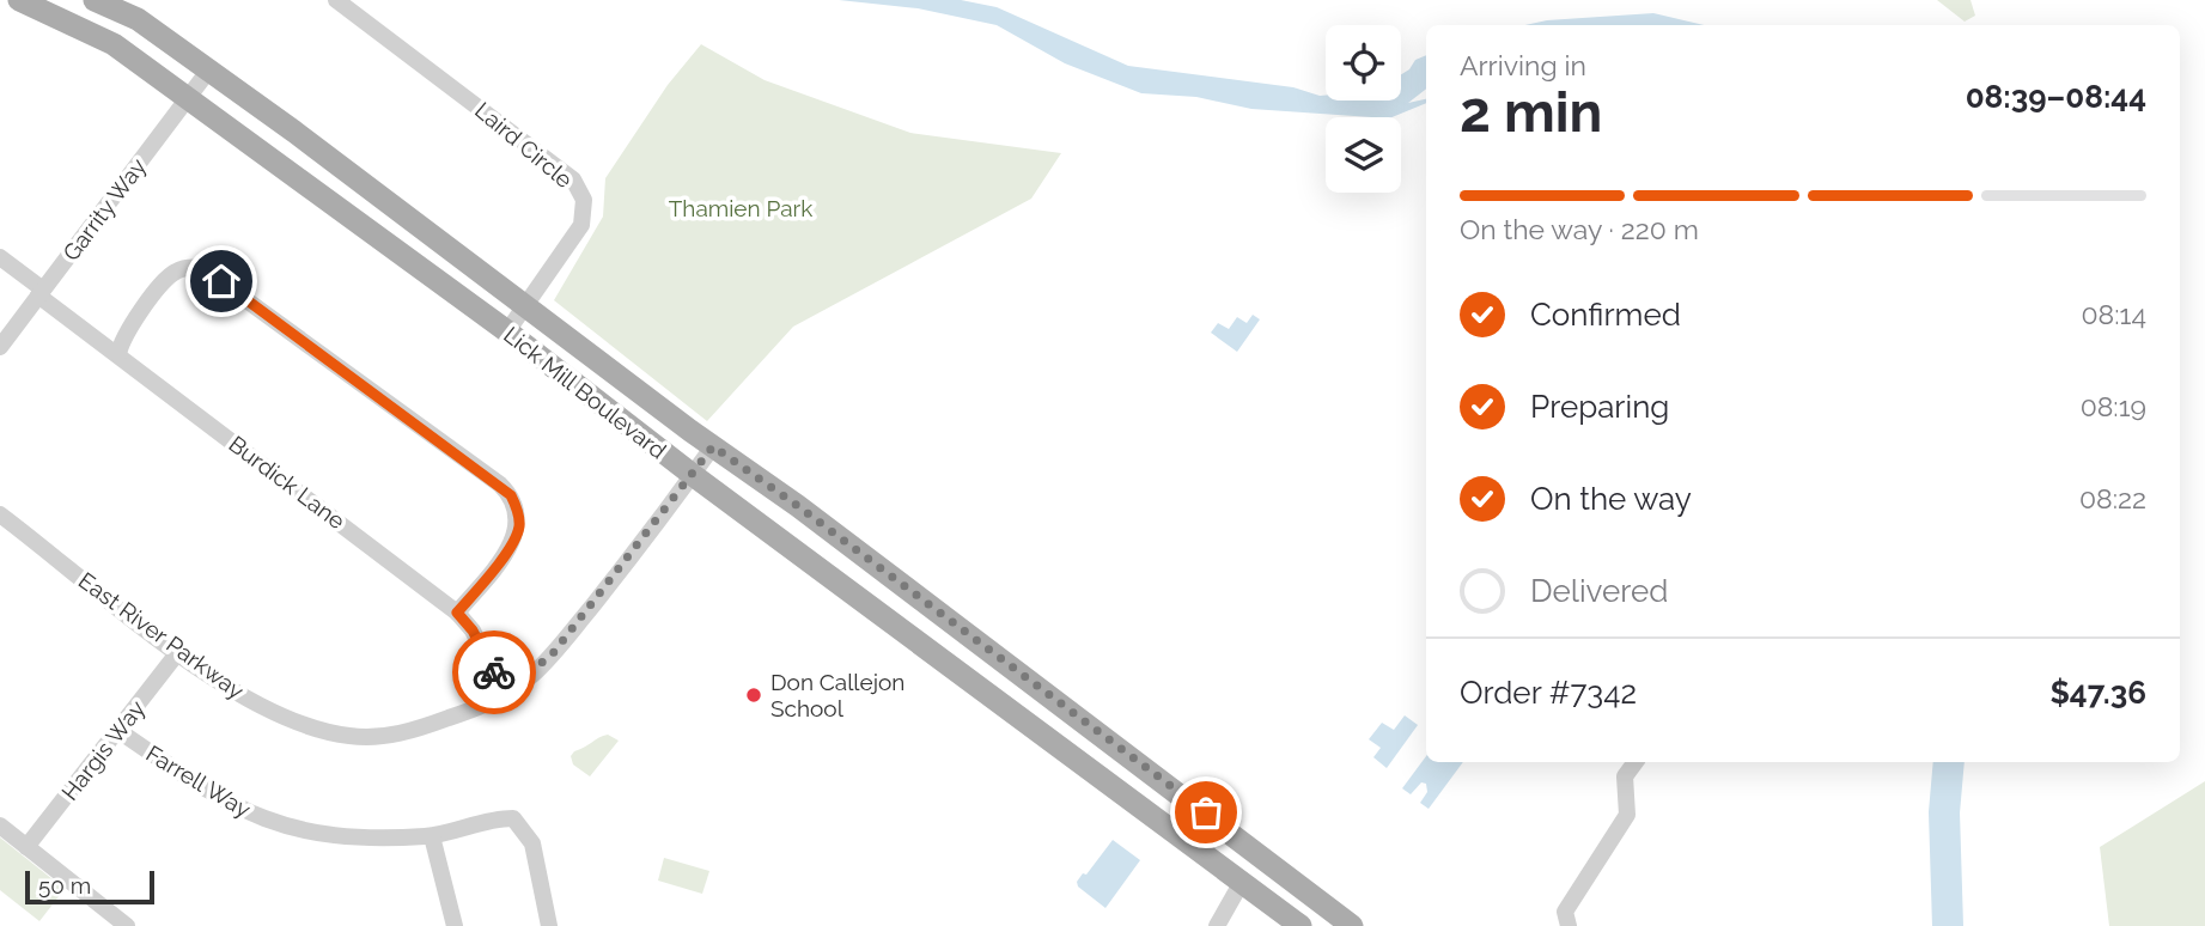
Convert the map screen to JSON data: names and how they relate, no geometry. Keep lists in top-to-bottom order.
{
  "streets": {
    "main road": ["Lick Mill Boulevard"],
    "street": [
      "Laird Circle",
      "Garrity Way",
      "Burdick Lane",
      "East River Parkway",
      "Hargis Way",
      "Farrell Way"
    ]
  },
  "crossings": [
    ["Laird Circle", "Lick Mill Boulevard"],
    ["Garrity Way", "Lick Mill Boulevard"],
    ["Garrity Way", "Burdick Lane"],
    ["Lick Mill Boulevard", "East River Parkway"],
    ["Burdick Lane", "East River Parkway"],
    ["East River Parkway", "Hargis Way"],
    ["Hargis Way", "Farrell Way"]
  ],
  "parks": ["Thamien Park"],
  "places": ["Don Callejon School"],
  "scale_bar": "50 m",
  "page": {
    "heading": ["2 min", "Arriving in", "08:39–08:44"],
    "panel": ["Order #7342", "$47.36"],
    "bar": "On the way · 220 m",
    "list": [
      ["Confirmed", "08:14"],
      ["Preparing", "08:19"],
      ["On the way", "08:22"],
      "Delivered"
    ],
    "scale": "50 m"
  }
}
